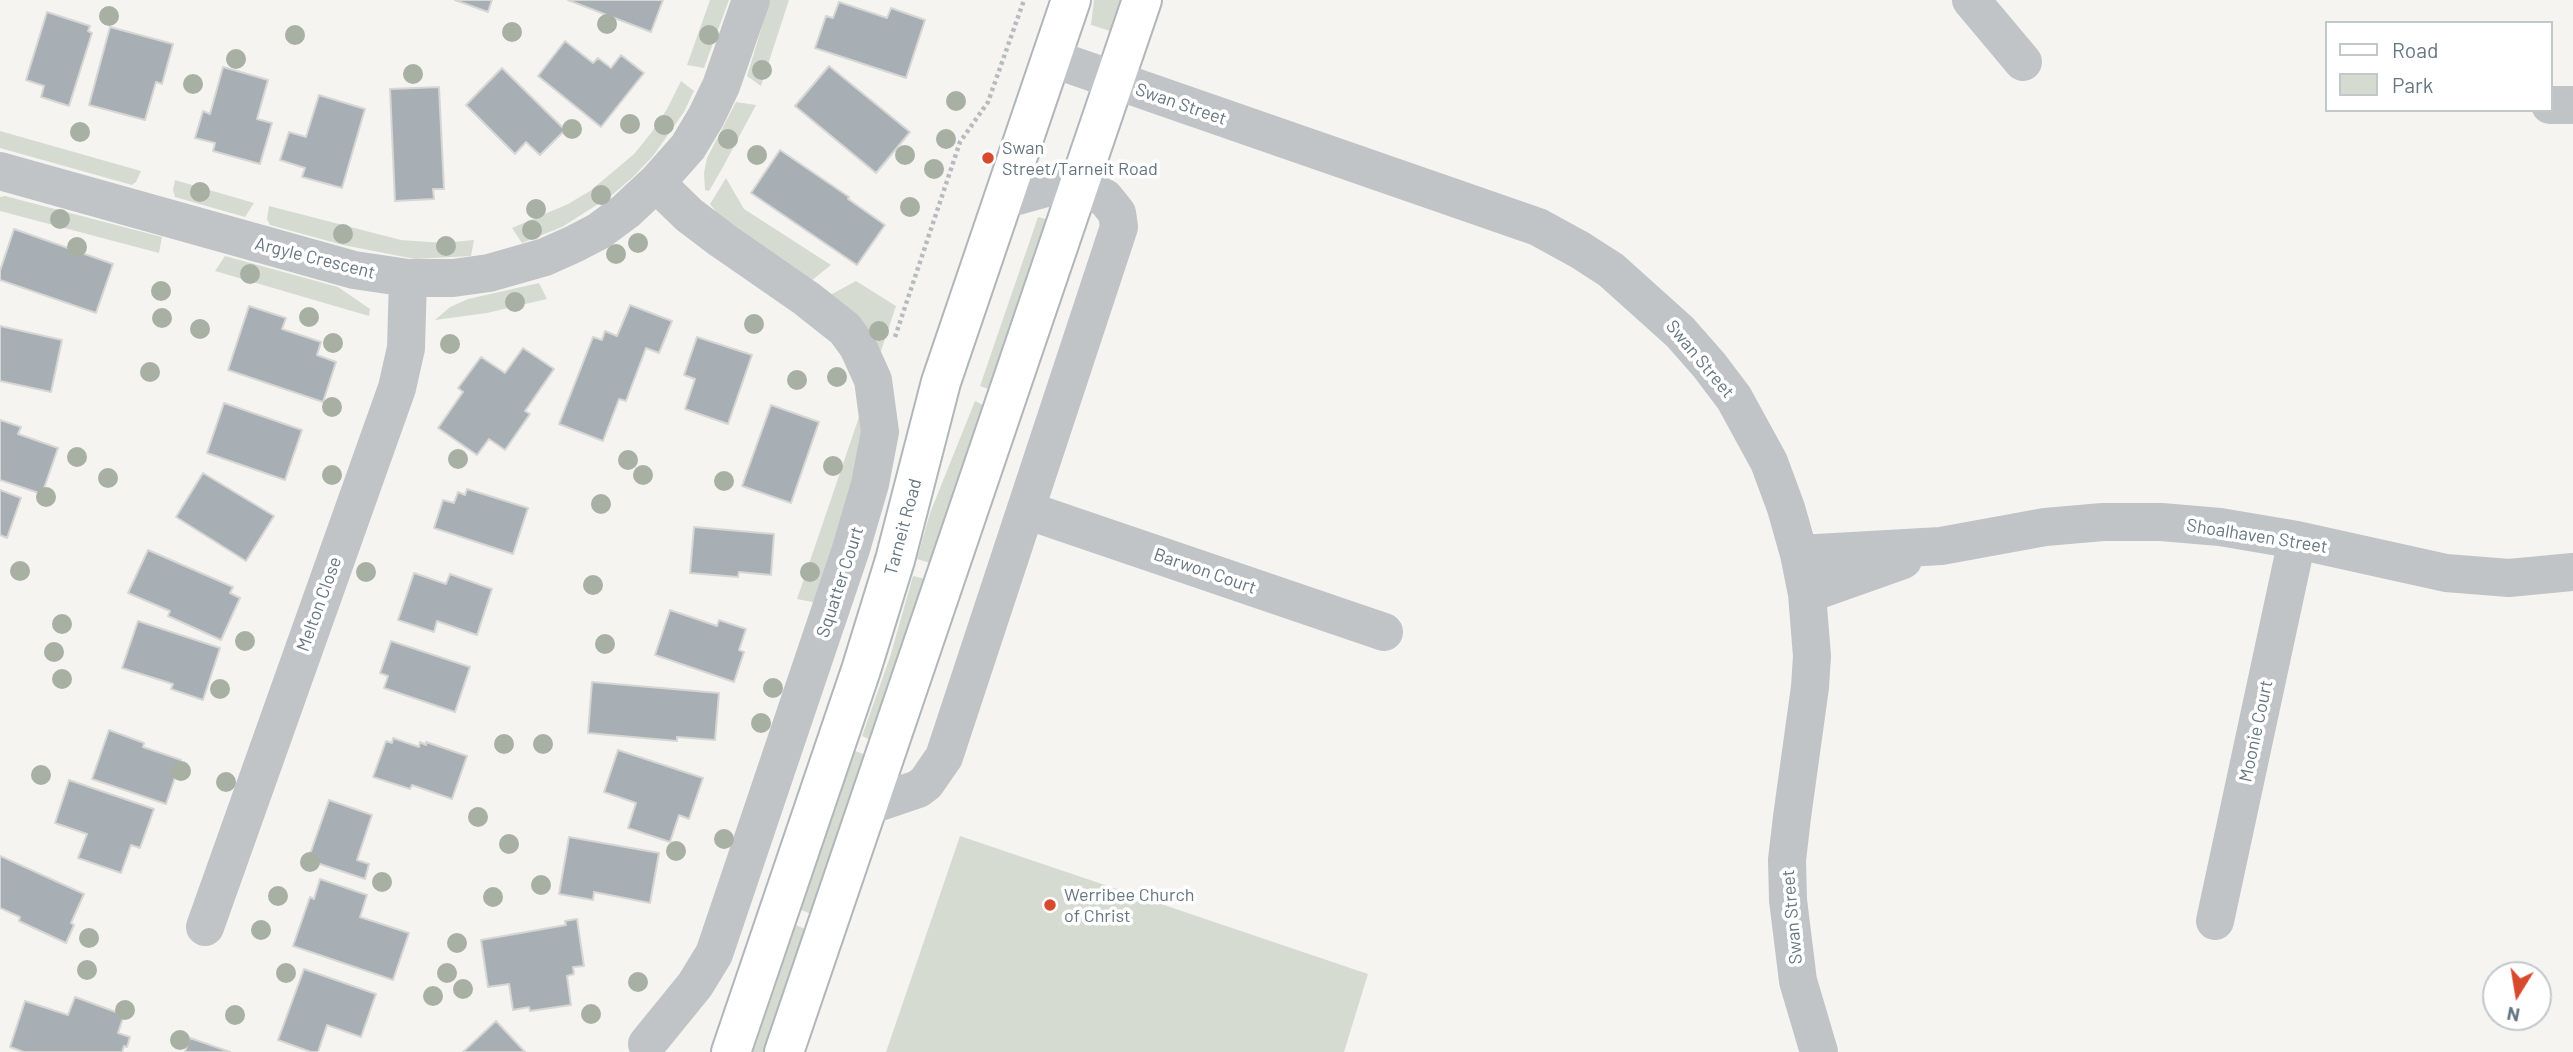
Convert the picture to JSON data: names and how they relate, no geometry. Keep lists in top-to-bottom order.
{
  "streets": {
    "main road": ["Tarneit Road"],
    "street": [
      "Swan Street",
      "Argyle Crescent",
      "Shoalhaven Street",
      "Barwon Court",
      "Squatter Court",
      "Melton Close",
      "Moonie Court"
    ]
  },
  "crossings": [
    ["Swan Street", "Tarneit Road"],
    ["Swan Street", "Shoalhaven Street"],
    ["Argyle Crescent", "Squatter Court"],
    ["Argyle Crescent", "Melton Close"],
    ["Shoalhaven Street", "Moonie Court"]
  ],
  "places": ["Swan Street/Tarneit Road", "Werribee Church of Christ"],
  "legend": ["Road", "Park"],
  "north": "bottom"
}
